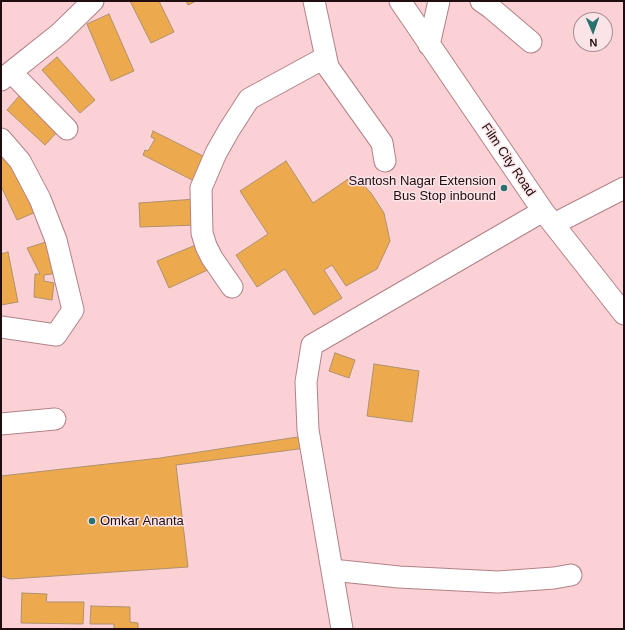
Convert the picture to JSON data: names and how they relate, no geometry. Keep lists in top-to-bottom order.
{
  "streets": {
    "street": ["Film City Road"]
  },
  "places": ["Santosh Nagar Extension Bus Stop inbound", "Omkar Ananta"],
  "north": "bottom"
}
